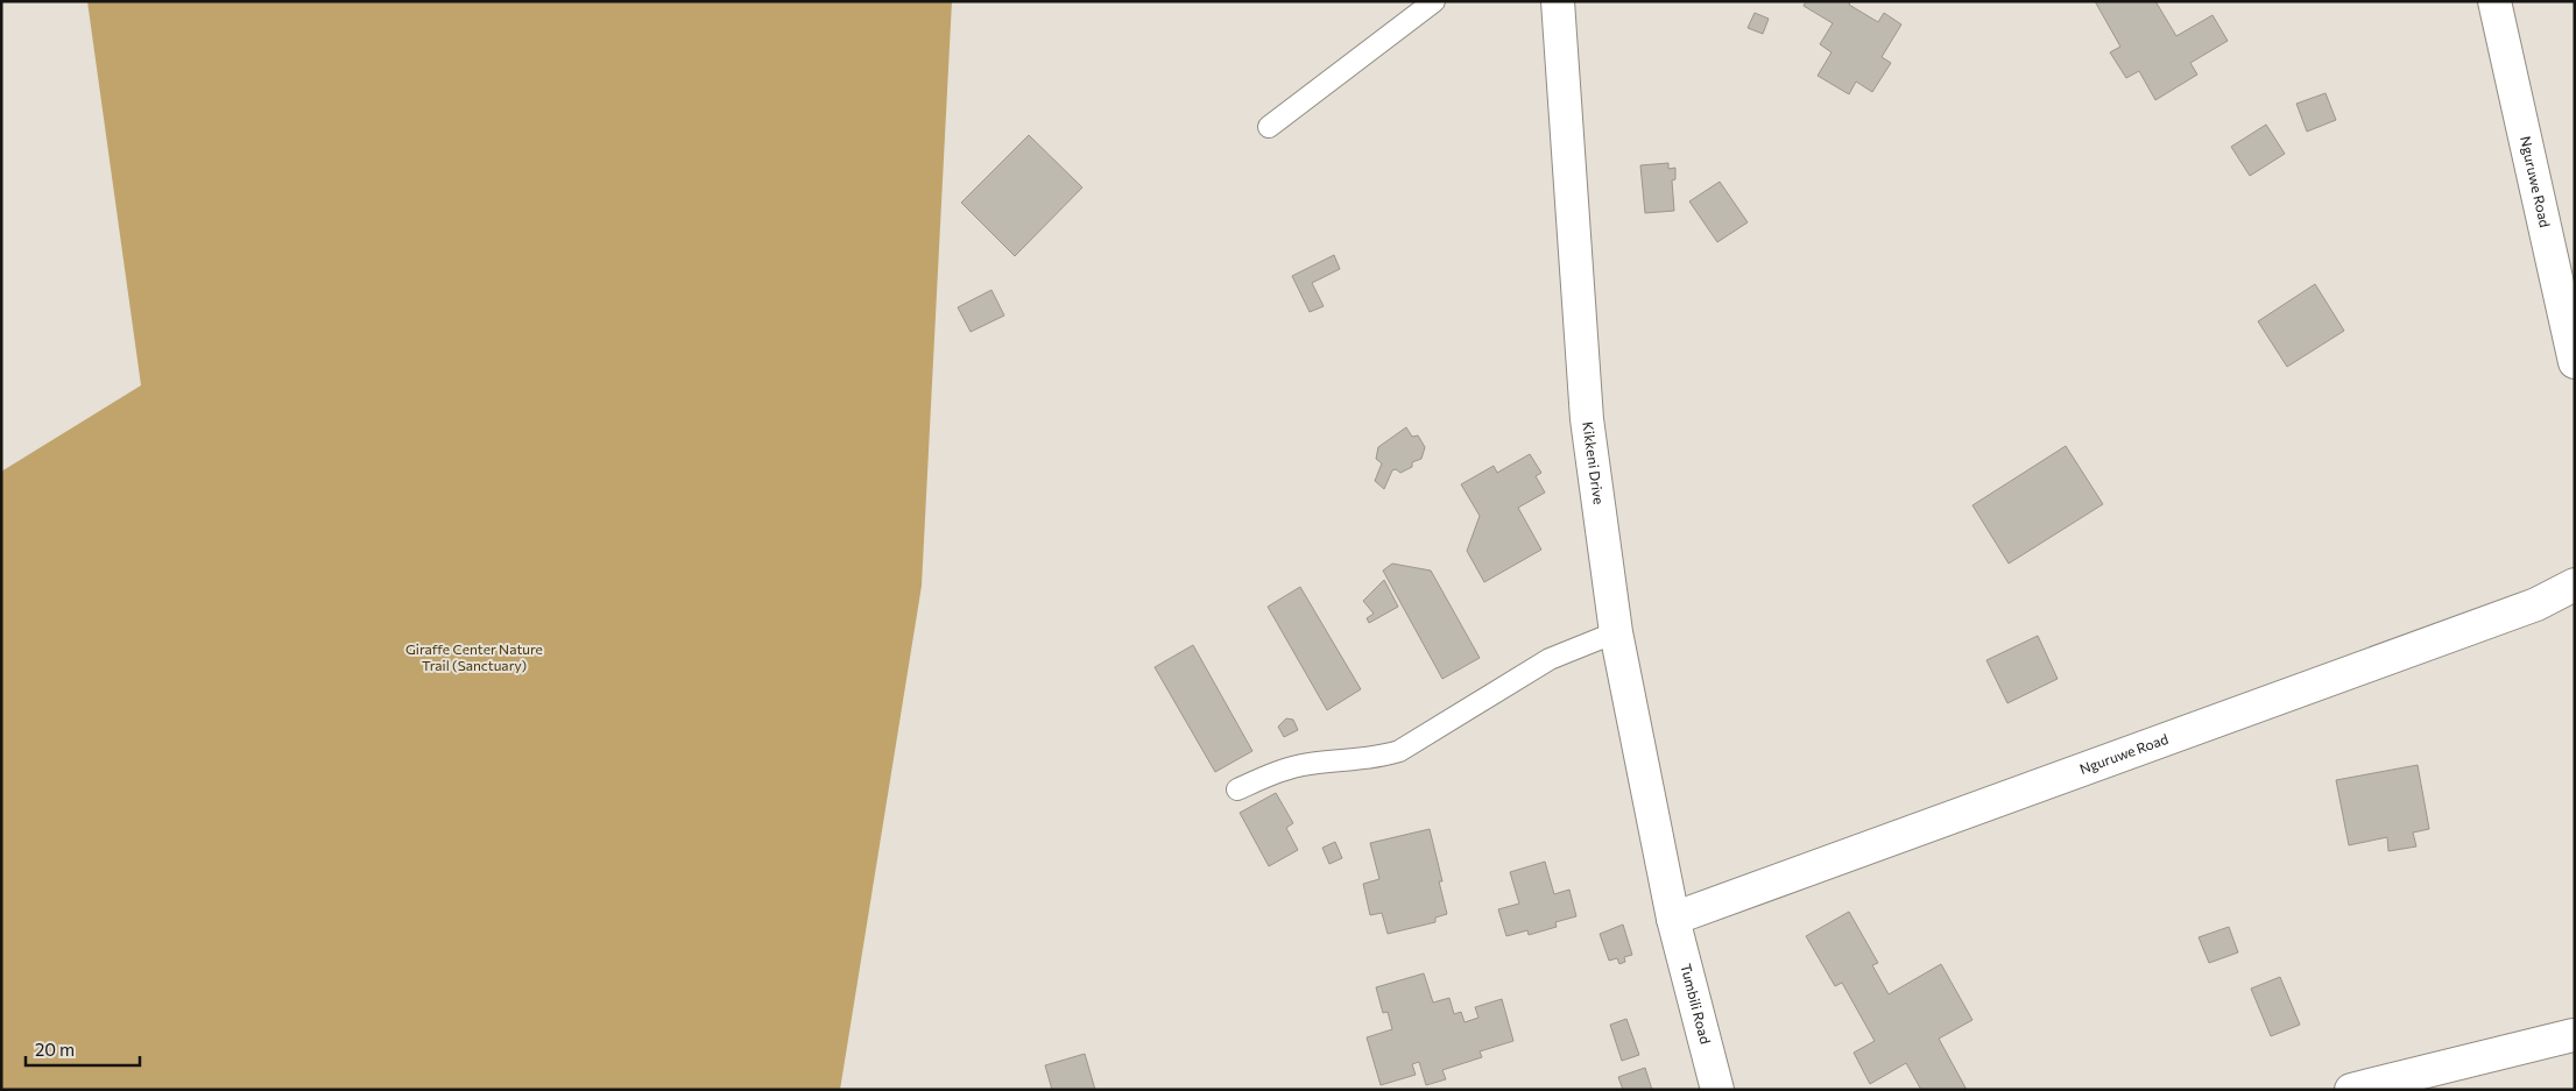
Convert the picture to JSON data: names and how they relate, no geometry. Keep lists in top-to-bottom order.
{
  "streets": {
    "street": ["Nguruwe Road", "Kikkeni Drive", "Tumbili Road"]
  },
  "crossings": [
    ["Nguruwe Road", "Kikkeni Drive"],
    ["Nguruwe Road", "Tumbili Road"],
    ["Kikkeni Drive", "Tumbili Road"]
  ],
  "parks": ["Giraffe Center Nature Trail (Sanctuary)"],
  "scale_bar": "20 m"
}
